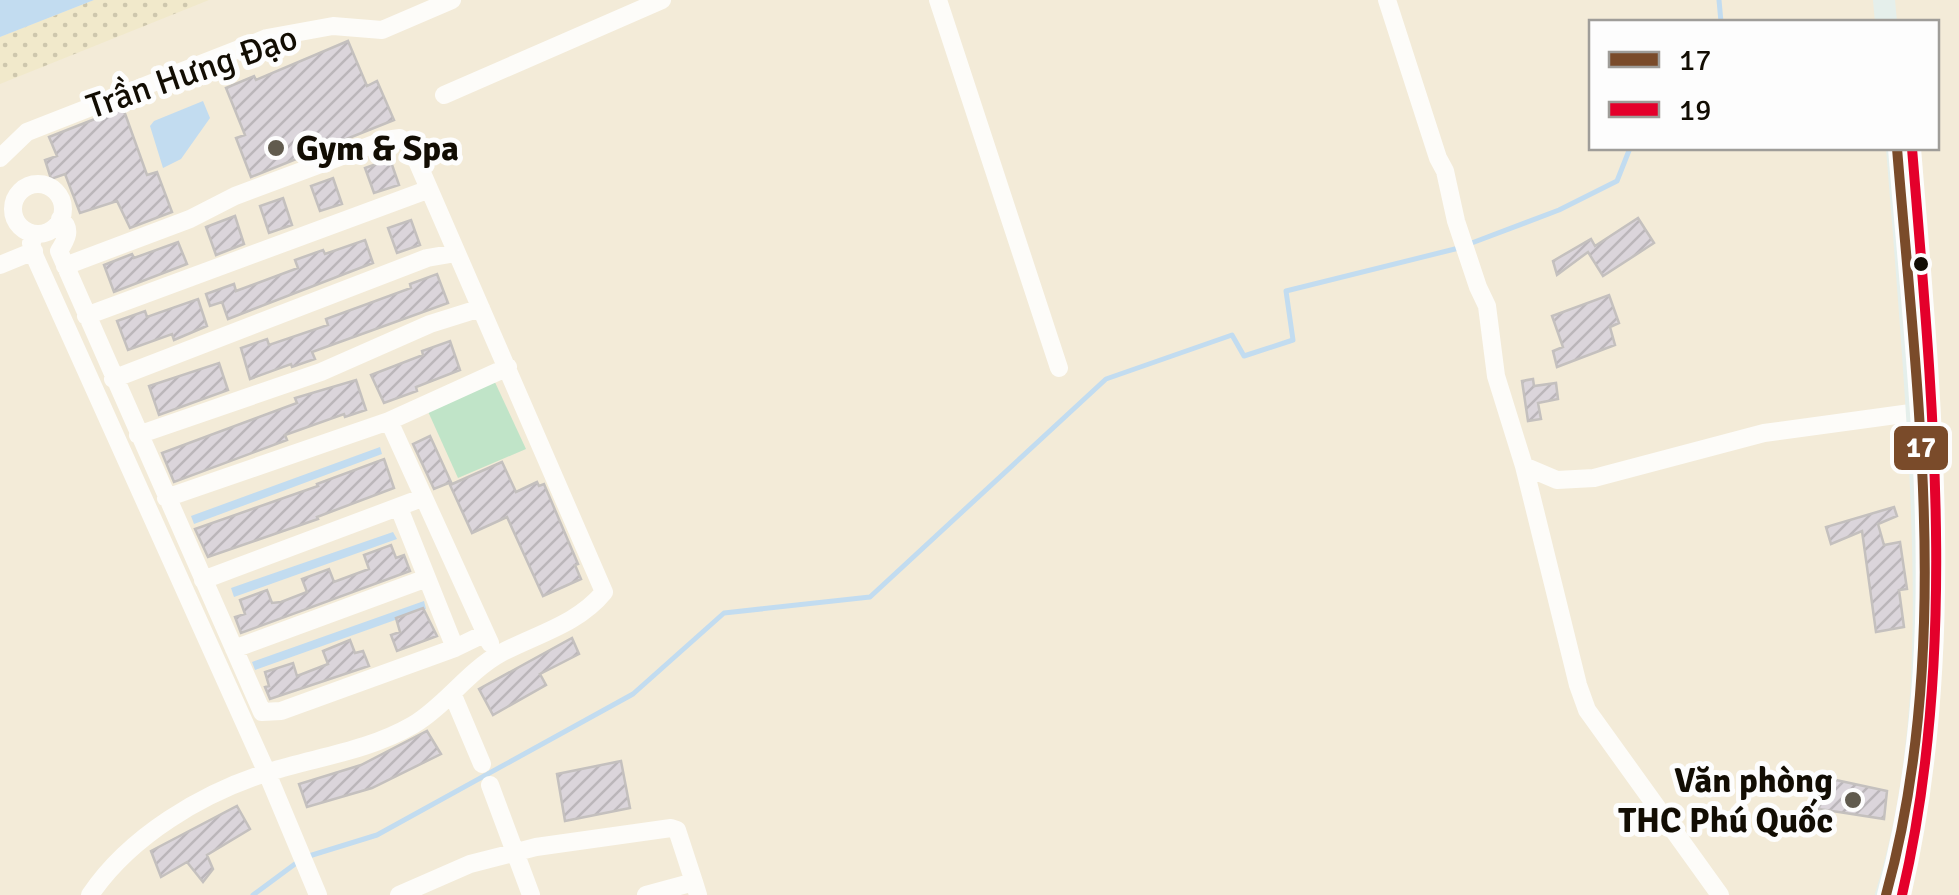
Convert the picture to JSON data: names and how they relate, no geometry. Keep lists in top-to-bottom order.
{
  "streets": {
    "street": ["Trần Hưng Đạo"]
  },
  "places": ["Gym & Spa", "Văn phòng THC Phú Quốc"],
  "lines": ["transit line 17", "transit line 19"],
  "legend": ["17", "19"]
}
